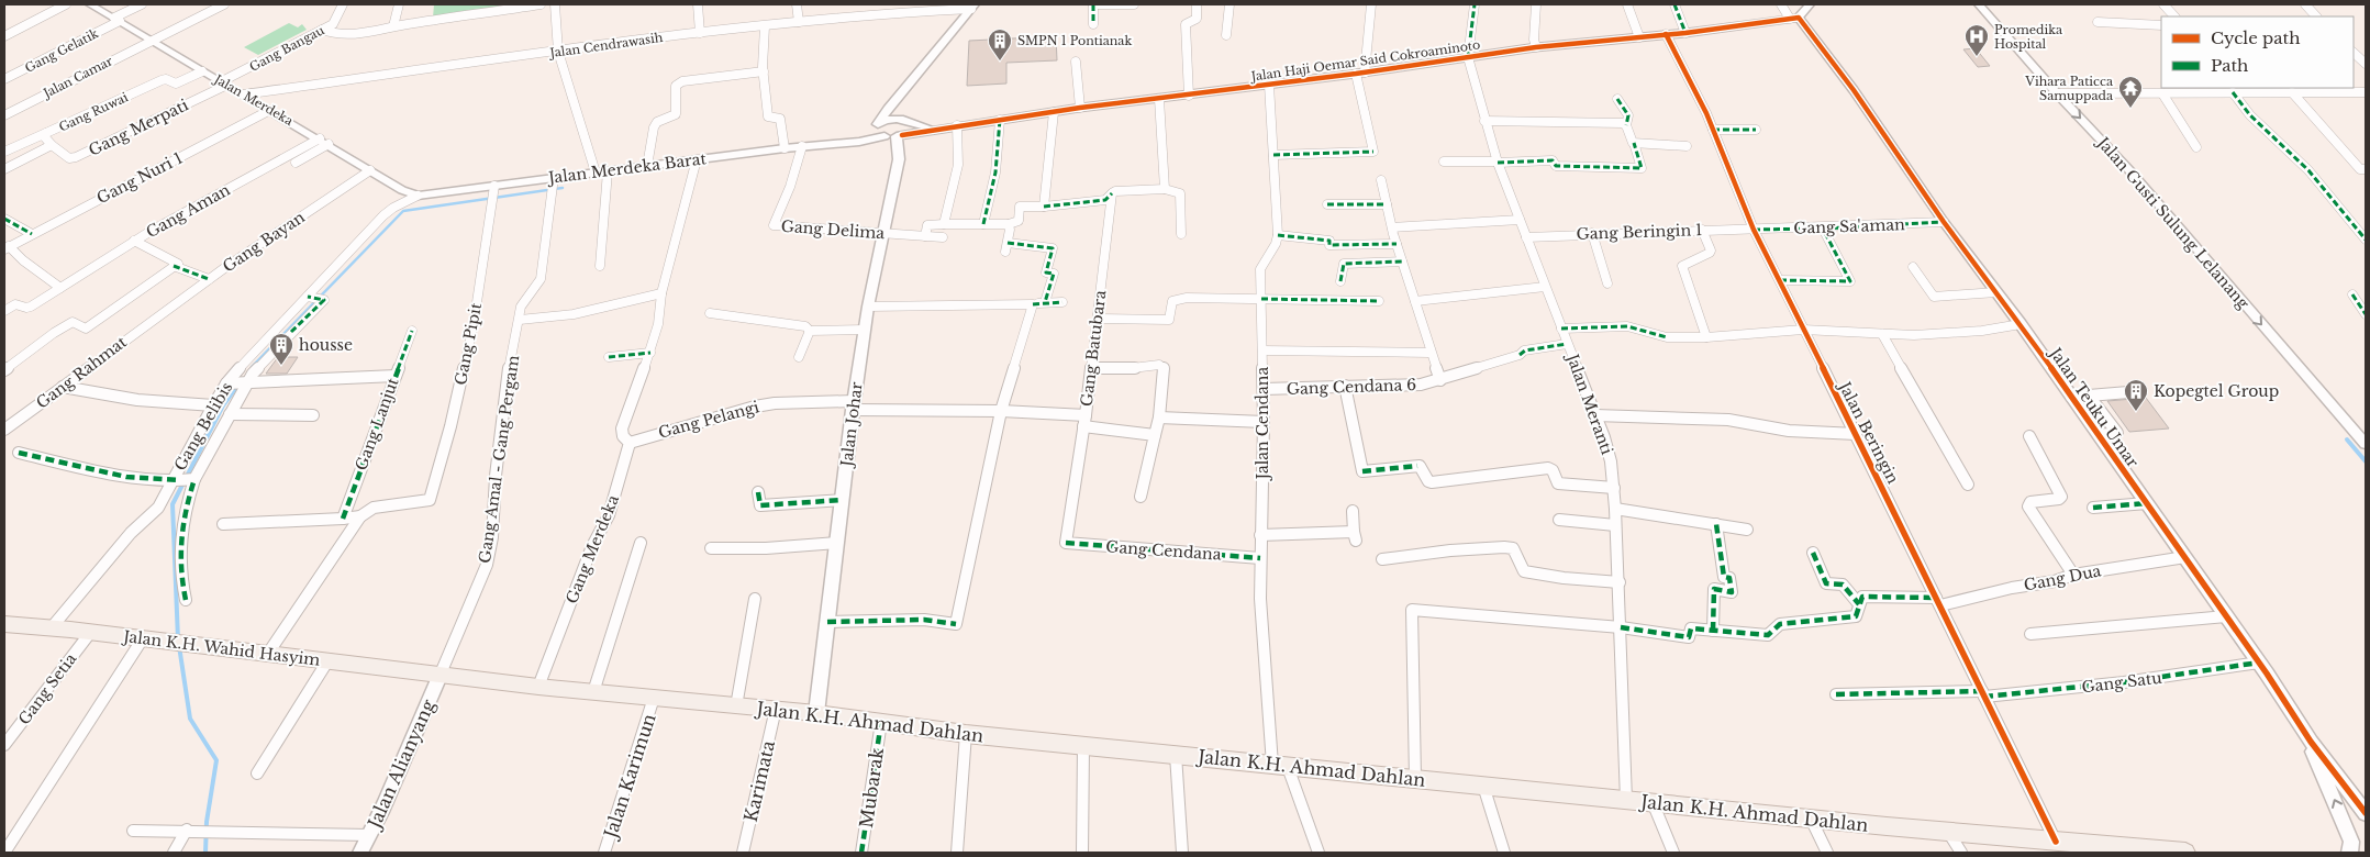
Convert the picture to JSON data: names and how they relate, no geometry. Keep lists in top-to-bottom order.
{
  "streets": {
    "main road": ["Jalan K.H. Wahid Hasyim", "Jalan K.H. Ahmad Dahlan"],
    "street": [
      "Jalan Cendrawasih",
      "Gang Bangau",
      "Gang Gelatik",
      "Jalan Haji Oemar Said Cokroaminoto",
      "Jalan Camar",
      "Jalan Merdeka",
      "Gang Ruwai",
      "Gang Merpati",
      "Jalan Merdeka Barat",
      "Gang Nuri 1",
      "Gang Aman",
      "Jalan Gusti Sulung Lelanang",
      "Gang Sa'aman",
      "Gang Delima",
      "Gang Beringin 1",
      "Gang Bayan",
      "Gang Pipit",
      "Gang Batubara",
      "Gang Rahmat",
      "Gang Cendana 6",
      "Jalan Meranti",
      "Jalan Teuku Umar",
      "Gang Pelangi",
      "Jalan Cendana",
      "Gang Lanjut",
      "Jalan Johar",
      "Gang Belibis",
      "Jalan Beringin",
      "Gang Amal - Gang Pergam",
      "Gang Merdeka",
      "Gang Cendana",
      "Gang Dua",
      "Gang Satu",
      "Gang Setia",
      "Jalan Alianyang",
      "Jalan Karimun",
      "Karimata",
      "Mubarak"
    ]
  },
  "crossings": [
    ["Jalan Cendrawasih", "Jalan Merdeka"],
    ["Gang Bangau", "Jalan Merdeka"],
    ["Gang Bangau", "Gang Merpati"],
    ["Gang Gelatik", "Jalan Merdeka"],
    ["Jalan Haji Oemar Said Cokroaminoto", "Jalan Merdeka Barat"],
    ["Jalan Haji Oemar Said Cokroaminoto", "Jalan Meranti"],
    ["Jalan Haji Oemar Said Cokroaminoto", "Jalan Teuku Umar"],
    ["Jalan Haji Oemar Said Cokroaminoto", "Jalan Johar"],
    ["Jalan Haji Oemar Said Cokroaminoto", "Jalan Beringin"],
    ["Jalan Camar", "Jalan Merdeka"],
    ["Jalan Merdeka", "Gang Ruwai"],
    ["Jalan Merdeka", "Gang Merpati"],
    ["Jalan Merdeka", "Jalan Merdeka Barat"],
    ["Jalan Merdeka", "Gang Nuri 1"],
    ["Jalan Merdeka", "Gang Aman"],
    ["Jalan Merdeka", "Gang Bayan"],
    ["Jalan Merdeka", "Gang Belibis"],
    ["Gang Ruwai", "Gang Merpati"],
    ["Jalan Merdeka Barat", "Gang Delima"],
    ["Jalan Merdeka Barat", "Gang Pipit"],
    ["Jalan Merdeka Barat", "Jalan Johar"],
    ["Jalan Merdeka Barat", "Gang Belibis"],
    ["Jalan Merdeka Barat", "Gang Amal - Gang Pergam"],
    ["Jalan Merdeka Barat", "Gang Merdeka"],
    ["Gang Sa'aman", "Gang Beringin 1"],
    ["Gang Sa'aman", "Jalan Teuku Umar"],
    ["Gang Sa'aman", "Jalan Beringin"],
    ["Gang Delima", "Jalan Johar"],
    ["Gang Beringin 1", "Jalan Meranti"],
    ["Gang Beringin 1", "Jalan Beringin"],
    ["Gang Bayan", "Gang Rahmat"],
    ["Gang Batubara", "Gang Pelangi"],
    ["Gang Batubara", "Jalan Johar"],
    ["Gang Batubara", "Gang Cendana"],
    ["Gang Cendana 6", "Jalan Meranti"],
    ["Gang Cendana 6", "Jalan Cendana"],
    ["Jalan Meranti", "Jalan K.H. Ahmad Dahlan"],
    ["Jalan Teuku Umar", "Gang Dua"],
    ["Jalan Teuku Umar", "Gang Satu"],
    ["Gang Pelangi", "Jalan Johar"],
    ["Gang Pelangi", "Gang Merdeka"],
    ["Jalan Cendana", "Gang Cendana"],
    ["Jalan Cendana", "Jalan K.H. Ahmad Dahlan"],
    ["Jalan Johar", "Jalan K.H. Ahmad Dahlan"],
    ["Gang Belibis", "Jalan K.H. Wahid Hasyim"],
    ["Jalan Beringin", "Gang Dua"],
    ["Jalan Beringin", "Gang Satu"],
    ["Jalan Beringin", "Jalan K.H. Ahmad Dahlan"],
    ["Gang Amal - Gang Pergam", "Jalan K.H. Wahid Hasyim"],
    ["Gang Amal - Gang Pergam", "Jalan K.H. Ahmad Dahlan"],
    ["Gang Amal - Gang Pergam", "Jalan Alianyang"],
    ["Gang Merdeka", "Jalan K.H. Ahmad Dahlan"],
    ["Jalan K.H. Wahid Hasyim", "Gang Setia"],
    ["Jalan K.H. Wahid Hasyim", "Jalan K.H. Ahmad Dahlan"],
    ["Jalan K.H. Wahid Hasyim", "Jalan Alianyang"],
    ["Jalan K.H. Ahmad Dahlan", "Jalan Alianyang"],
    ["Jalan K.H. Ahmad Dahlan", "Jalan Karimun"],
    ["Jalan K.H. Ahmad Dahlan", "Karimata"],
    ["Jalan K.H. Ahmad Dahlan", "Mubarak"]
  ],
  "one_way": ["Jalan Gusti Sulung Lelanang"],
  "places": {
    "hospital": ["Promedika Hospital"],
    "building": ["SMPN 1 Pontianak", "housse", "Kopegtel Group"],
    "temple": ["Vihara Paticca Samuppada"]
  },
  "legend": ["Cycle path", "Path"]
}
